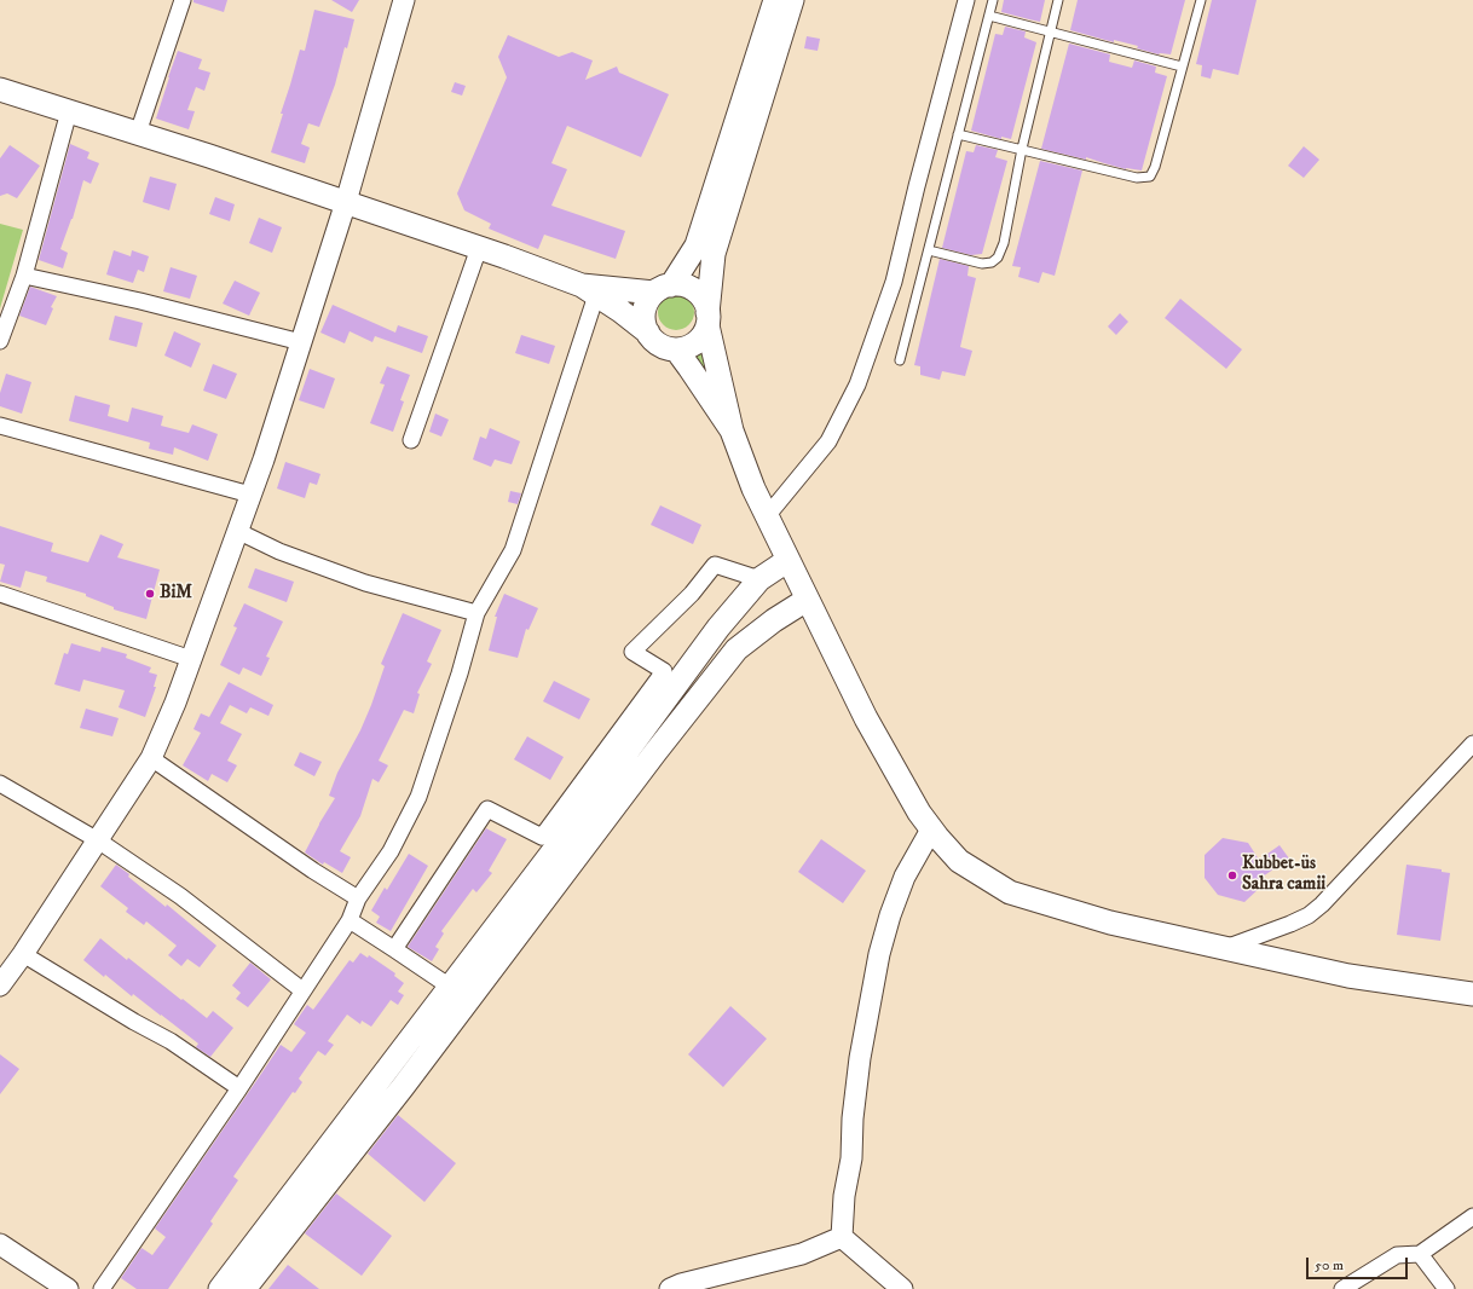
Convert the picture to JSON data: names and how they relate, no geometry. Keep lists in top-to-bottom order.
{
  "places": ["BiM", "Kubbet-üs Sahra camii"],
  "scale_bar": "50 m"
}
